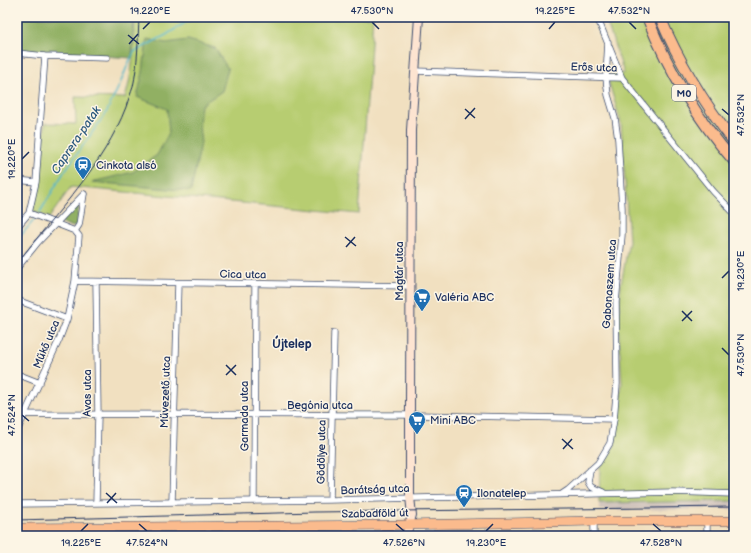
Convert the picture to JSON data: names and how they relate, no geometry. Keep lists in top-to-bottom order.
{
  "streets": {
    "highway": ["M0"],
    "main road": ["Szabadföld út"],
    "street": [
      "Erős utca",
      "Magtár utca",
      "Cica utca",
      "Gabonaszem utca",
      "Műkő utca",
      "Művezető utca",
      "Avas utca",
      "Begónia utca",
      "Garmada utca",
      "Gödölye utca",
      "Barátság utca"
    ]
  },
  "crossings": [
    ["Erős utca", "Magtár utca"],
    ["Erős utca", "Gabonaszem utca"],
    ["Magtár utca", "Cica utca"],
    ["Magtár utca", "Begónia utca"],
    ["Magtár utca", "Barátság utca"],
    ["Magtár utca", "Szabadföld út"],
    ["Cica utca", "Műkő utca"],
    ["Cica utca", "Művezető utca"],
    ["Cica utca", "Avas utca"],
    ["Cica utca", "Garmada utca"],
    ["Gabonaszem utca", "Begónia utca"],
    ["Gabonaszem utca", "Barátság utca"],
    ["Műkő utca", "Begónia utca"],
    ["Művezető utca", "Begónia utca"],
    ["Művezető utca", "Barátság utca"],
    ["Avas utca", "Begónia utca"],
    ["Avas utca", "Barátság utca"],
    ["Begónia utca", "Garmada utca"],
    ["Begónia utca", "Gödölye utca"],
    ["Garmada utca", "Barátság utca"],
    ["Gödölye utca", "Barátság utca"]
  ],
  "districts": ["Újtelep"],
  "water": ["Caprera-patak"],
  "places": {
    "station": ["Cinkota alsó", "Ilonatelep"],
    "supermarket": ["Valéria ABC", "Mini ABC"]
  },
  "coordinates": [
    "19.220°E",
    "47.530°N",
    "19.225°E",
    "47.532°N",
    "19.230°E",
    "47.524°N",
    "47.526°N",
    "47.528°N"
  ]
}
